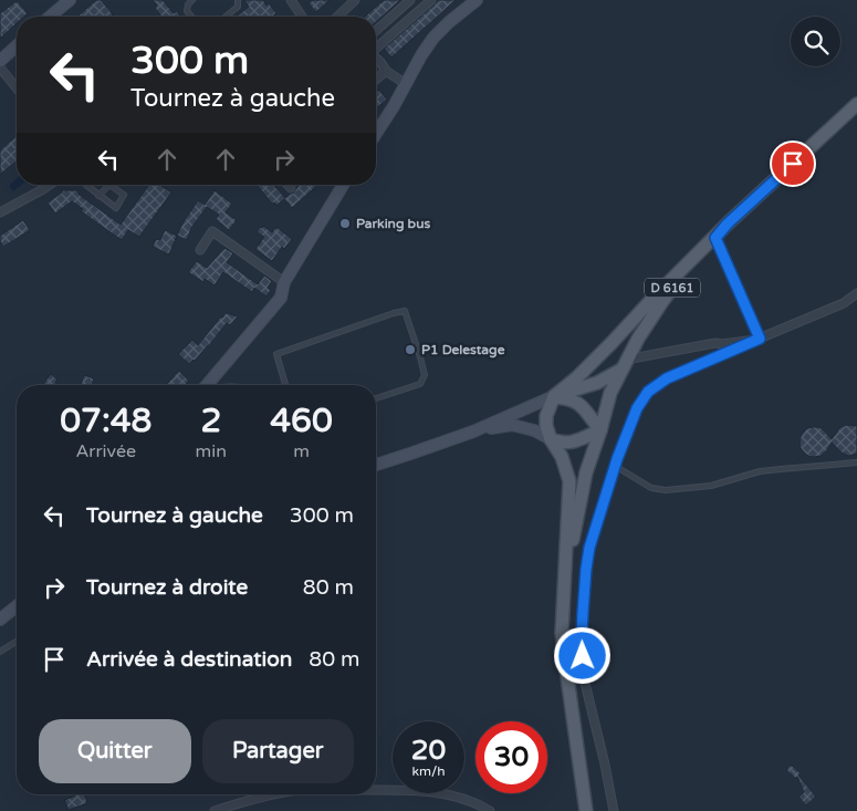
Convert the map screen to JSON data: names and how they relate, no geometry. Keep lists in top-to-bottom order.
{
  "streets": {
    "main road": ["D 6161"]
  },
  "places": ["Parking bus", "P1 Delestage"],
  "page": {
    "turn": ["300 m", "Tournez à gauche"],
    "eta": [
      "07:48",
      "Arrivée",
      "2",
      "min",
      "460",
      "m"
    ],
    "list": [
      {
        "name": "Tournez à gauche",
        "value": "300 m"
      },
      {
        "name": "Tournez à droite",
        "value": "80 m"
      },
      {
        "name": "Arrivée à destination",
        "value": "80 m"
      }
    ],
    "buttons": ["Quitter", "Partager"],
    "speed": "20 km/h",
    "limit": "30"
  }
}
